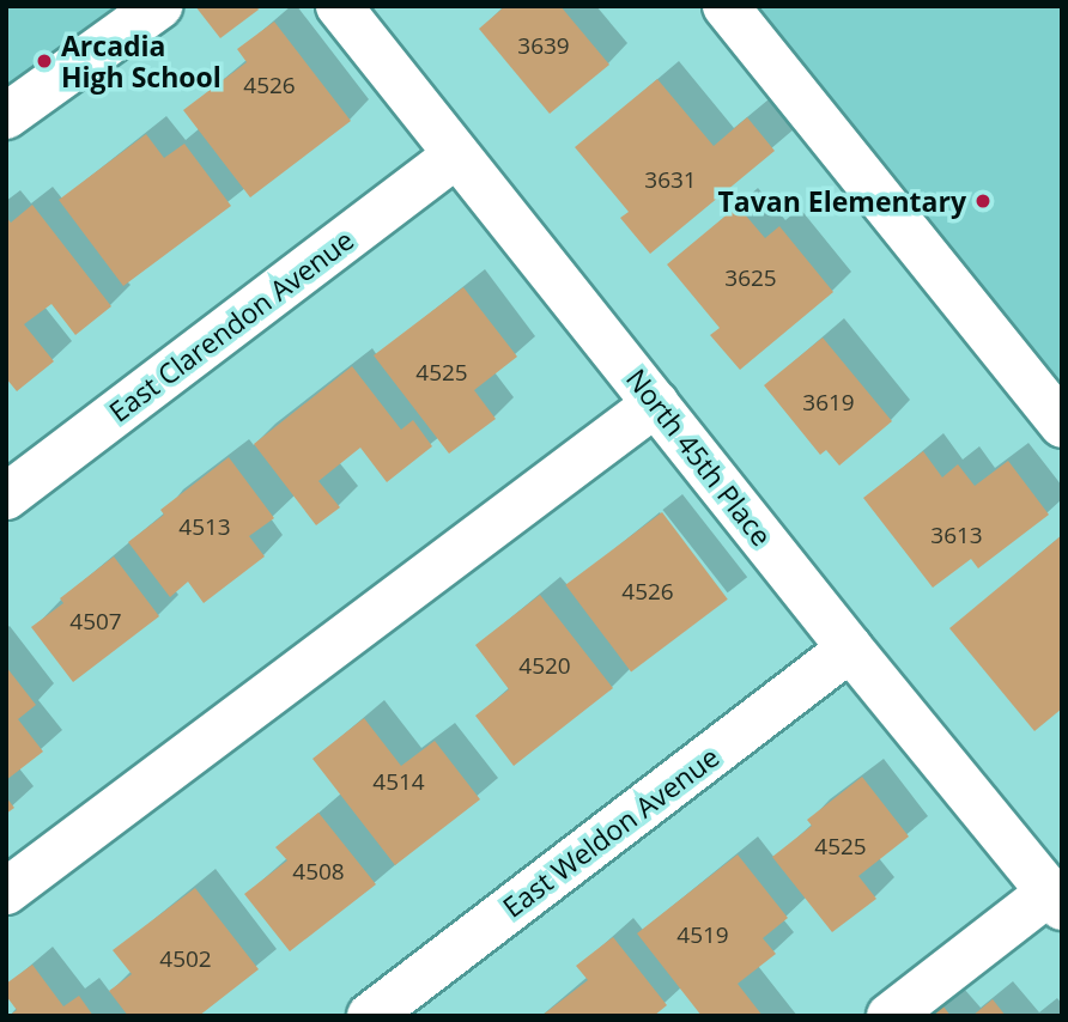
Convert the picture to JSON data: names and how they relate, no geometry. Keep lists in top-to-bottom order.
{
  "streets": {
    "street": ["East Clarendon Avenue", "North 45th Place", "East Weldon Avenue"]
  },
  "crossings": [
    ["East Clarendon Avenue", "North 45th Place"],
    ["North 45th Place", "East Weldon Avenue"]
  ],
  "places": ["Arcadia High School", "Tavan Elementary"],
  "house_numbers": [
    "3639",
    "4526",
    "3631",
    "3625",
    "4525",
    "3619",
    "4513",
    "3613",
    "4526",
    "4507",
    "4520",
    "4514",
    "4525",
    "4508",
    "4519",
    "4502"
  ]
}
